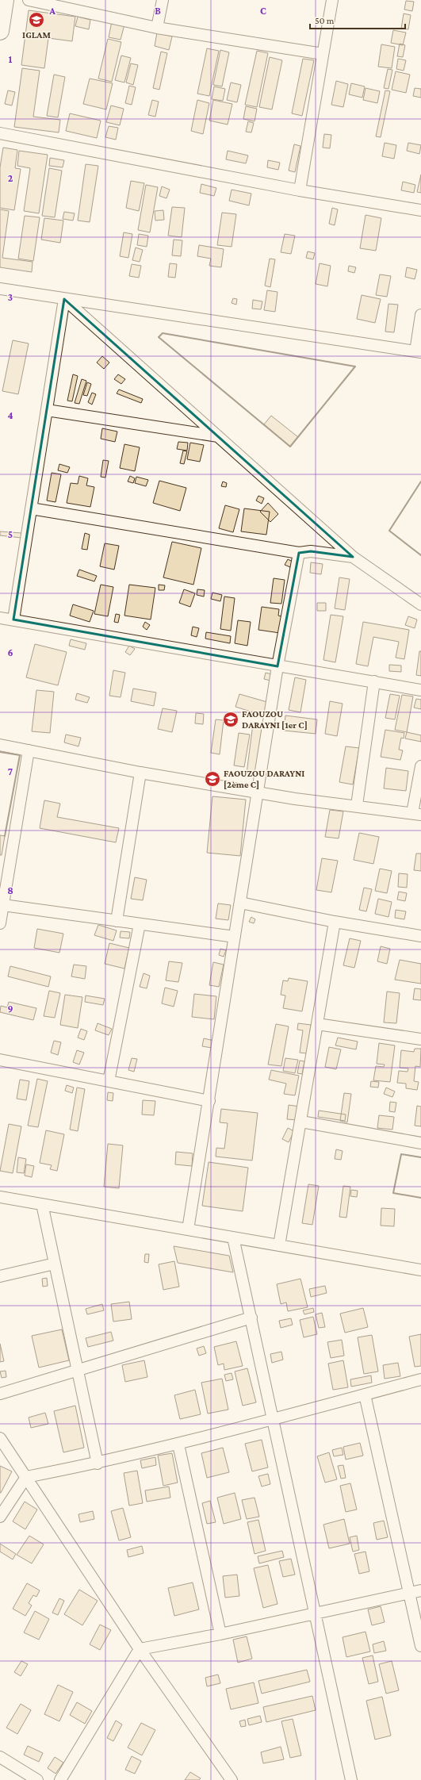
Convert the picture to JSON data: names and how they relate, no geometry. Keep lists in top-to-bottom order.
{
  "places": {
    "school or university": ["IGLAM", "FAOUZOU DARAYNI [1er C]", "FAOUZOU DARAYNI [2ème C]"]
  },
  "scale_bar": "50 m",
  "grid": {
    "columns": ["A", "B", "C"],
    "rows": [
      "1",
      "2",
      "3",
      "4",
      "5",
      "6",
      "7",
      "8",
      "9"
    ]
  }
}
